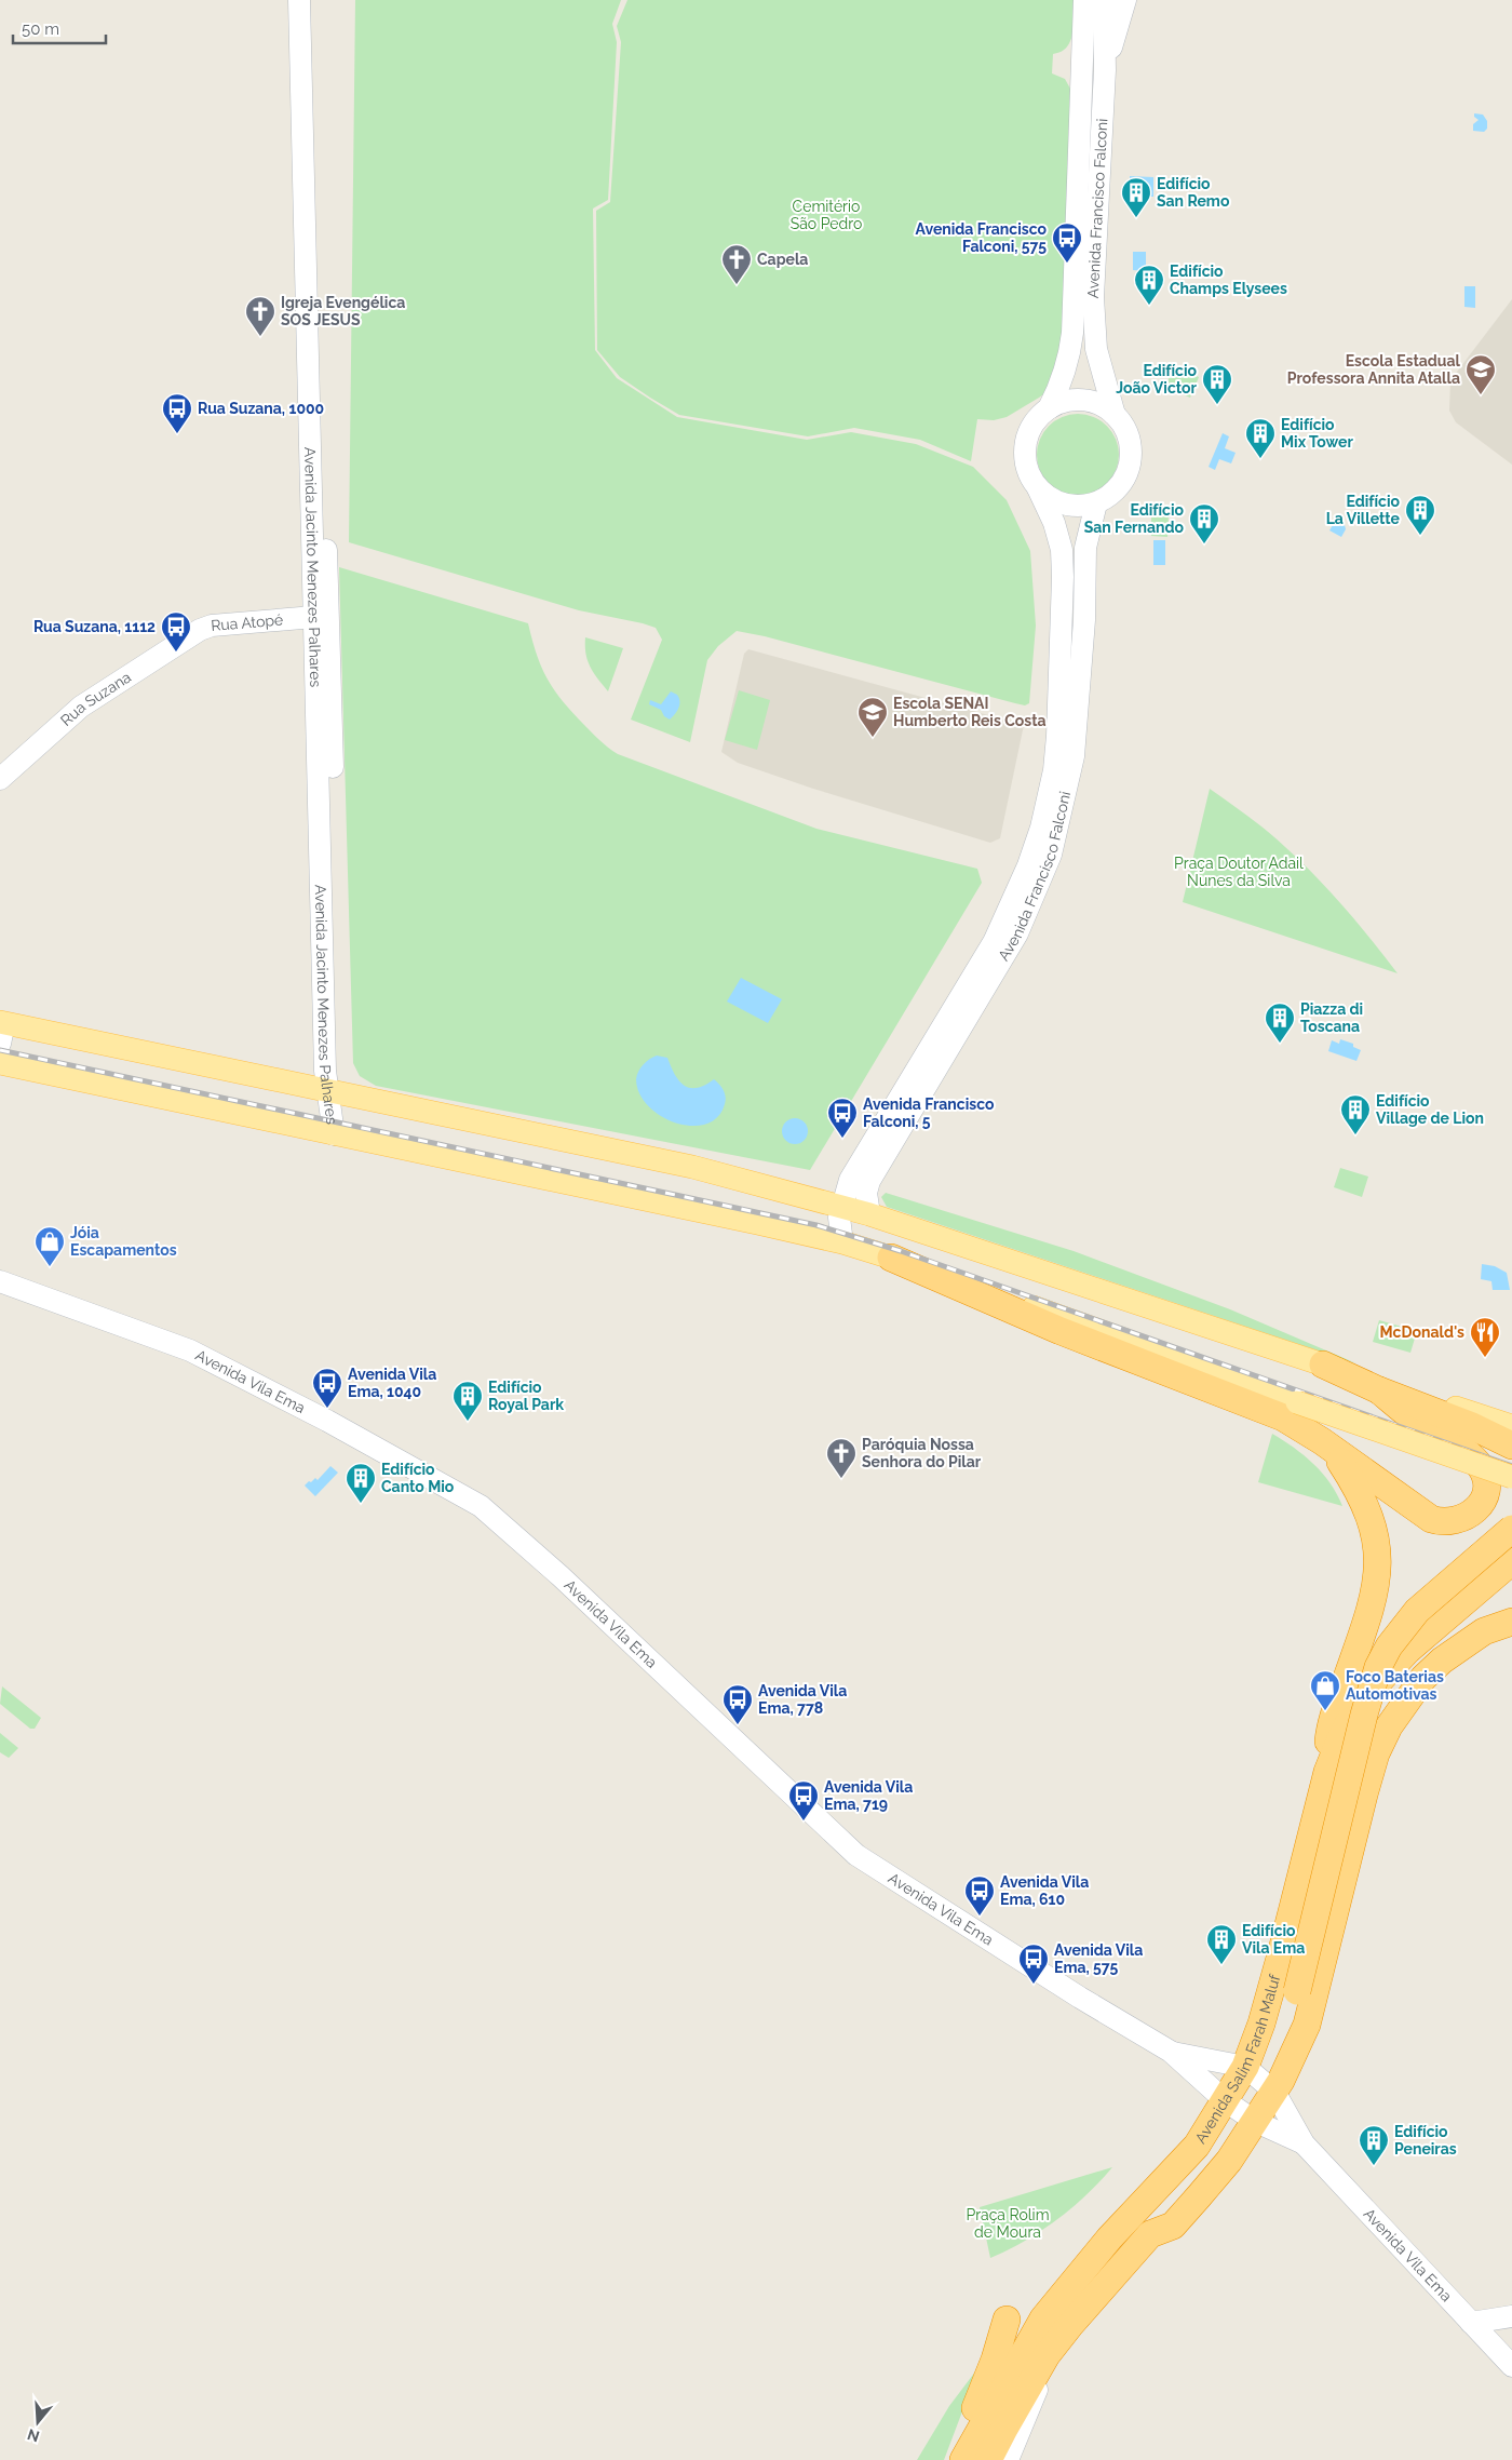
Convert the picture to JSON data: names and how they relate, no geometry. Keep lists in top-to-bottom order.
{
  "streets": {
    "highway": ["Avenida Salim Farah Maluf"],
    "main road": [
      "Avenida Francisco Falconi",
      "Avenida Jacinto Menezes Palhares",
      "Rua Atopé",
      "Rua Suzana",
      "Avenida Vila Ema"
    ]
  },
  "crossings": [
    ["Avenida Jacinto Menezes Palhares", "Rua Atopé"],
    ["Rua Atopé", "Rua Suzana"],
    ["Avenida Vila Ema", "Avenida Salim Farah Maluf"]
  ],
  "parks": ["Cemitério São Pedro", "Praça Doutor Adail Nunes da Silva", "Praça Rolim de Moura"],
  "places": {
    "building": [
      "Edifício San Remo",
      "Edifício Champs Elysees",
      "Edifício João Victor",
      "Edifício Mix Tower",
      "Edifício La Villette",
      "Edifício San Fernando",
      "Piazza di Toscana",
      "Edifício Village de Lion",
      "Edifício Royal Park",
      "Edifício Canto Mio",
      "Edifício Vila Ema",
      "Edifício Peneiras"
    ],
    "bus stop": [
      "Avenida Francisco Falconi, 575",
      "Rua Suzana, 1000",
      "Rua Suzana, 1112",
      "Avenida Francisco Falconi, 5",
      "Avenida Vila Ema, 1040",
      "Avenida Vila Ema, 778",
      "Avenida Vila Ema, 719",
      "Avenida Vila Ema, 610",
      "Avenida Vila Ema, 575"
    ],
    "church": ["Capela", "Igreja Evengélica SOS JESUS", "Paróquia Nossa Senhora do Pilar"],
    "school or university": ["Escola Estadual Professora Annita Atalla", "Escola SENAI Humberto Reis Costa"],
    "shop": ["Jóia Escapamentos", "Foco Baterias Automotivas"],
    "restaurant": ["McDonald's"]
  },
  "scale_bar": "50 m",
  "north": "bottom"
}
